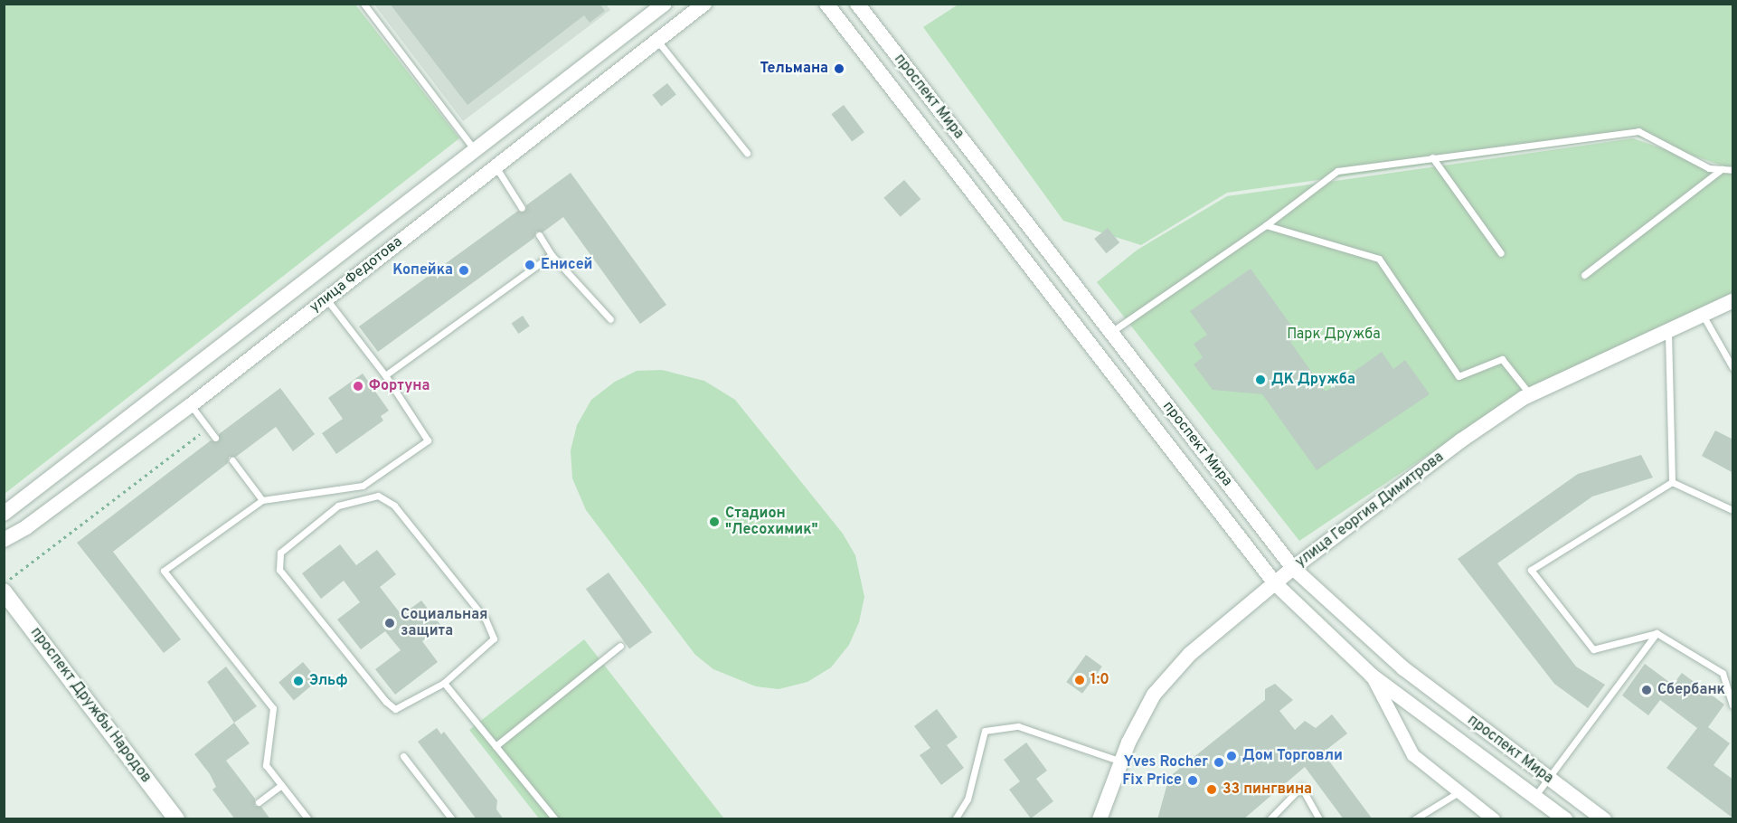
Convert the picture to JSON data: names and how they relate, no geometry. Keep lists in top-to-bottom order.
{
  "streets": {
    "main road": ["проспект Дружбы Народов"],
    "street": ["проспект Мира", "улица Федотова", "улица Георгия Димитрова"]
  },
  "crossings": [
    ["проспект Мира", "улица Георгия Димитрова"]
  ],
  "parks": ["Парк Дружба"],
  "places": [
    "Тельмана",
    "Енисей",
    "Копейка",
    "ДК Дружба",
    "Фортуна",
    "Стадион \"Лесохимик\"",
    "Социальная защита",
    "1:0",
    "Эльф",
    "Сбербанк",
    "Дом Торговли",
    "Yves Rocher",
    "Fix Price",
    "33 пингвина"
  ]
}
